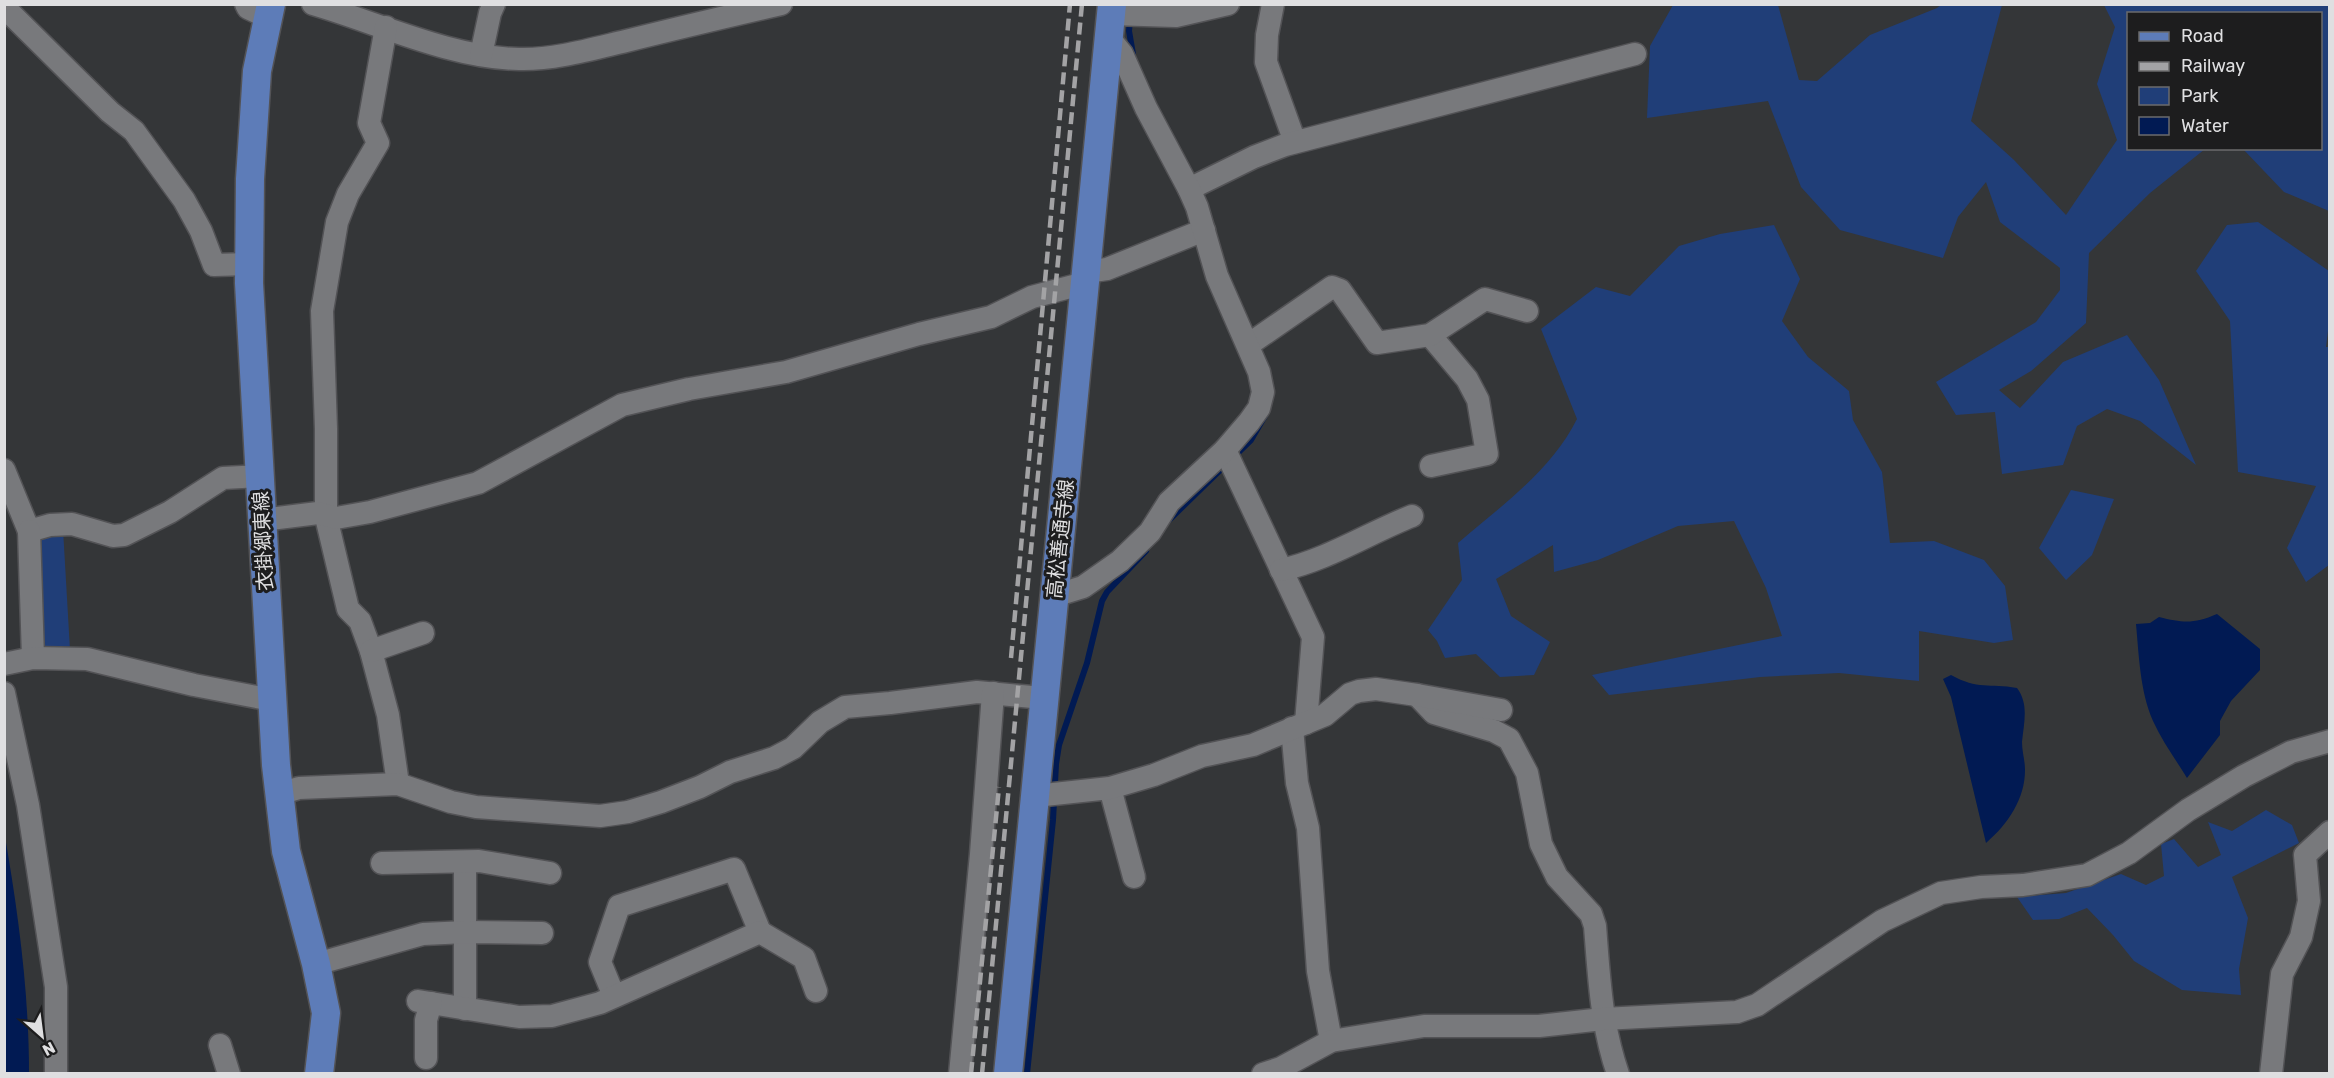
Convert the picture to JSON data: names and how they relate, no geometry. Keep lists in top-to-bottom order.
{
  "streets": {
    "main road": ["高松善通寺線", "衣掛郷東線"]
  },
  "legend": [
    "Road",
    "Railway",
    "Park",
    "Water"
  ],
  "north": "bottom right"
}
